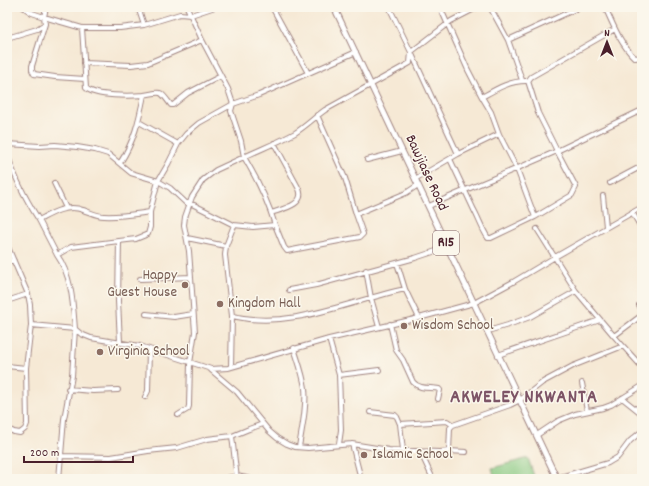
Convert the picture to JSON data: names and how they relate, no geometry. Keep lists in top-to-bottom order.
{
  "streets": {
    "main road": ["Bawjiase Road", "R15"]
  },
  "districts": ["AKWELEY NKWANTA"],
  "places": [
    "Happy Guest House",
    "Kingdom Hall",
    "Wisdom School",
    "Virginia School",
    "Islamic School"
  ],
  "scale_bar": "200 m",
  "north": "top"
}
